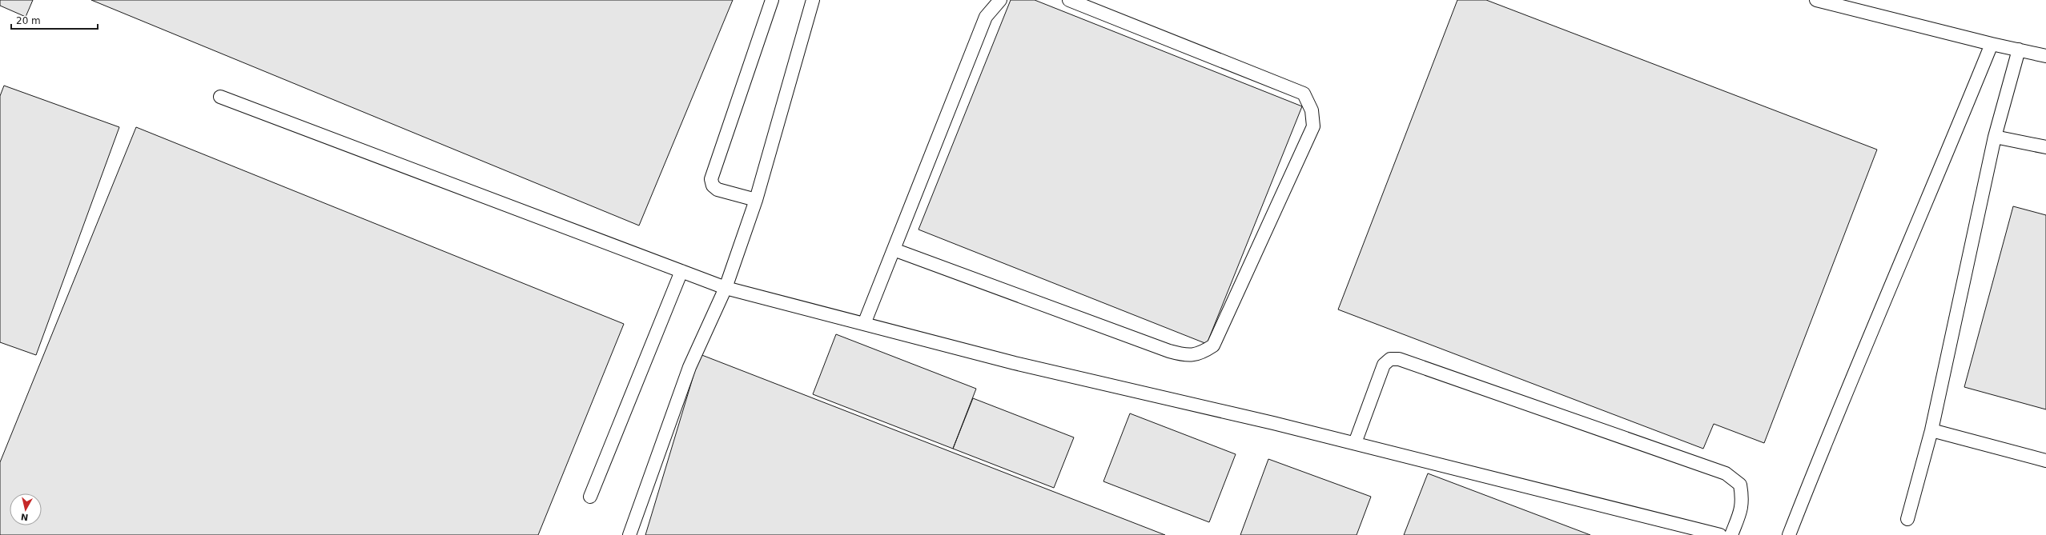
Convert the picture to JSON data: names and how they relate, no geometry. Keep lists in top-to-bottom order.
{
  "scale_bar": "20 m",
  "north": "bottom"
}
